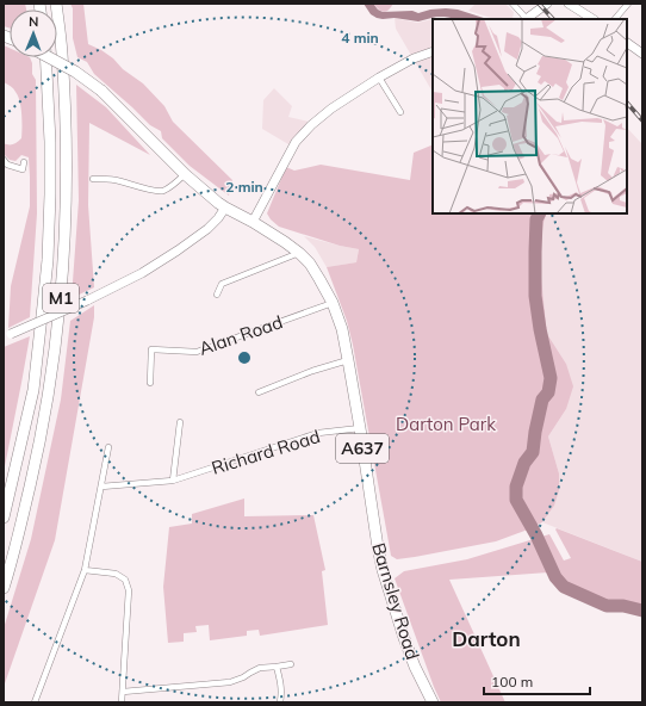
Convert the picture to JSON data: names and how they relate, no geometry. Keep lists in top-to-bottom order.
{
  "streets": {
    "highway": ["M1", "A637", "Barnsley Road"],
    "street": ["Alan Road", "Richard Road"]
  },
  "crossings": [
    ["Alan Road", "Barnsley Road"],
    ["A637", "Barnsley Road"],
    ["Richard Road", "Barnsley Road"]
  ],
  "districts": ["Darton"],
  "parks": ["Darton Park"],
  "scale_bar": "100 m",
  "north": "top",
  "rings": ["4 min", "2 min"]
}
